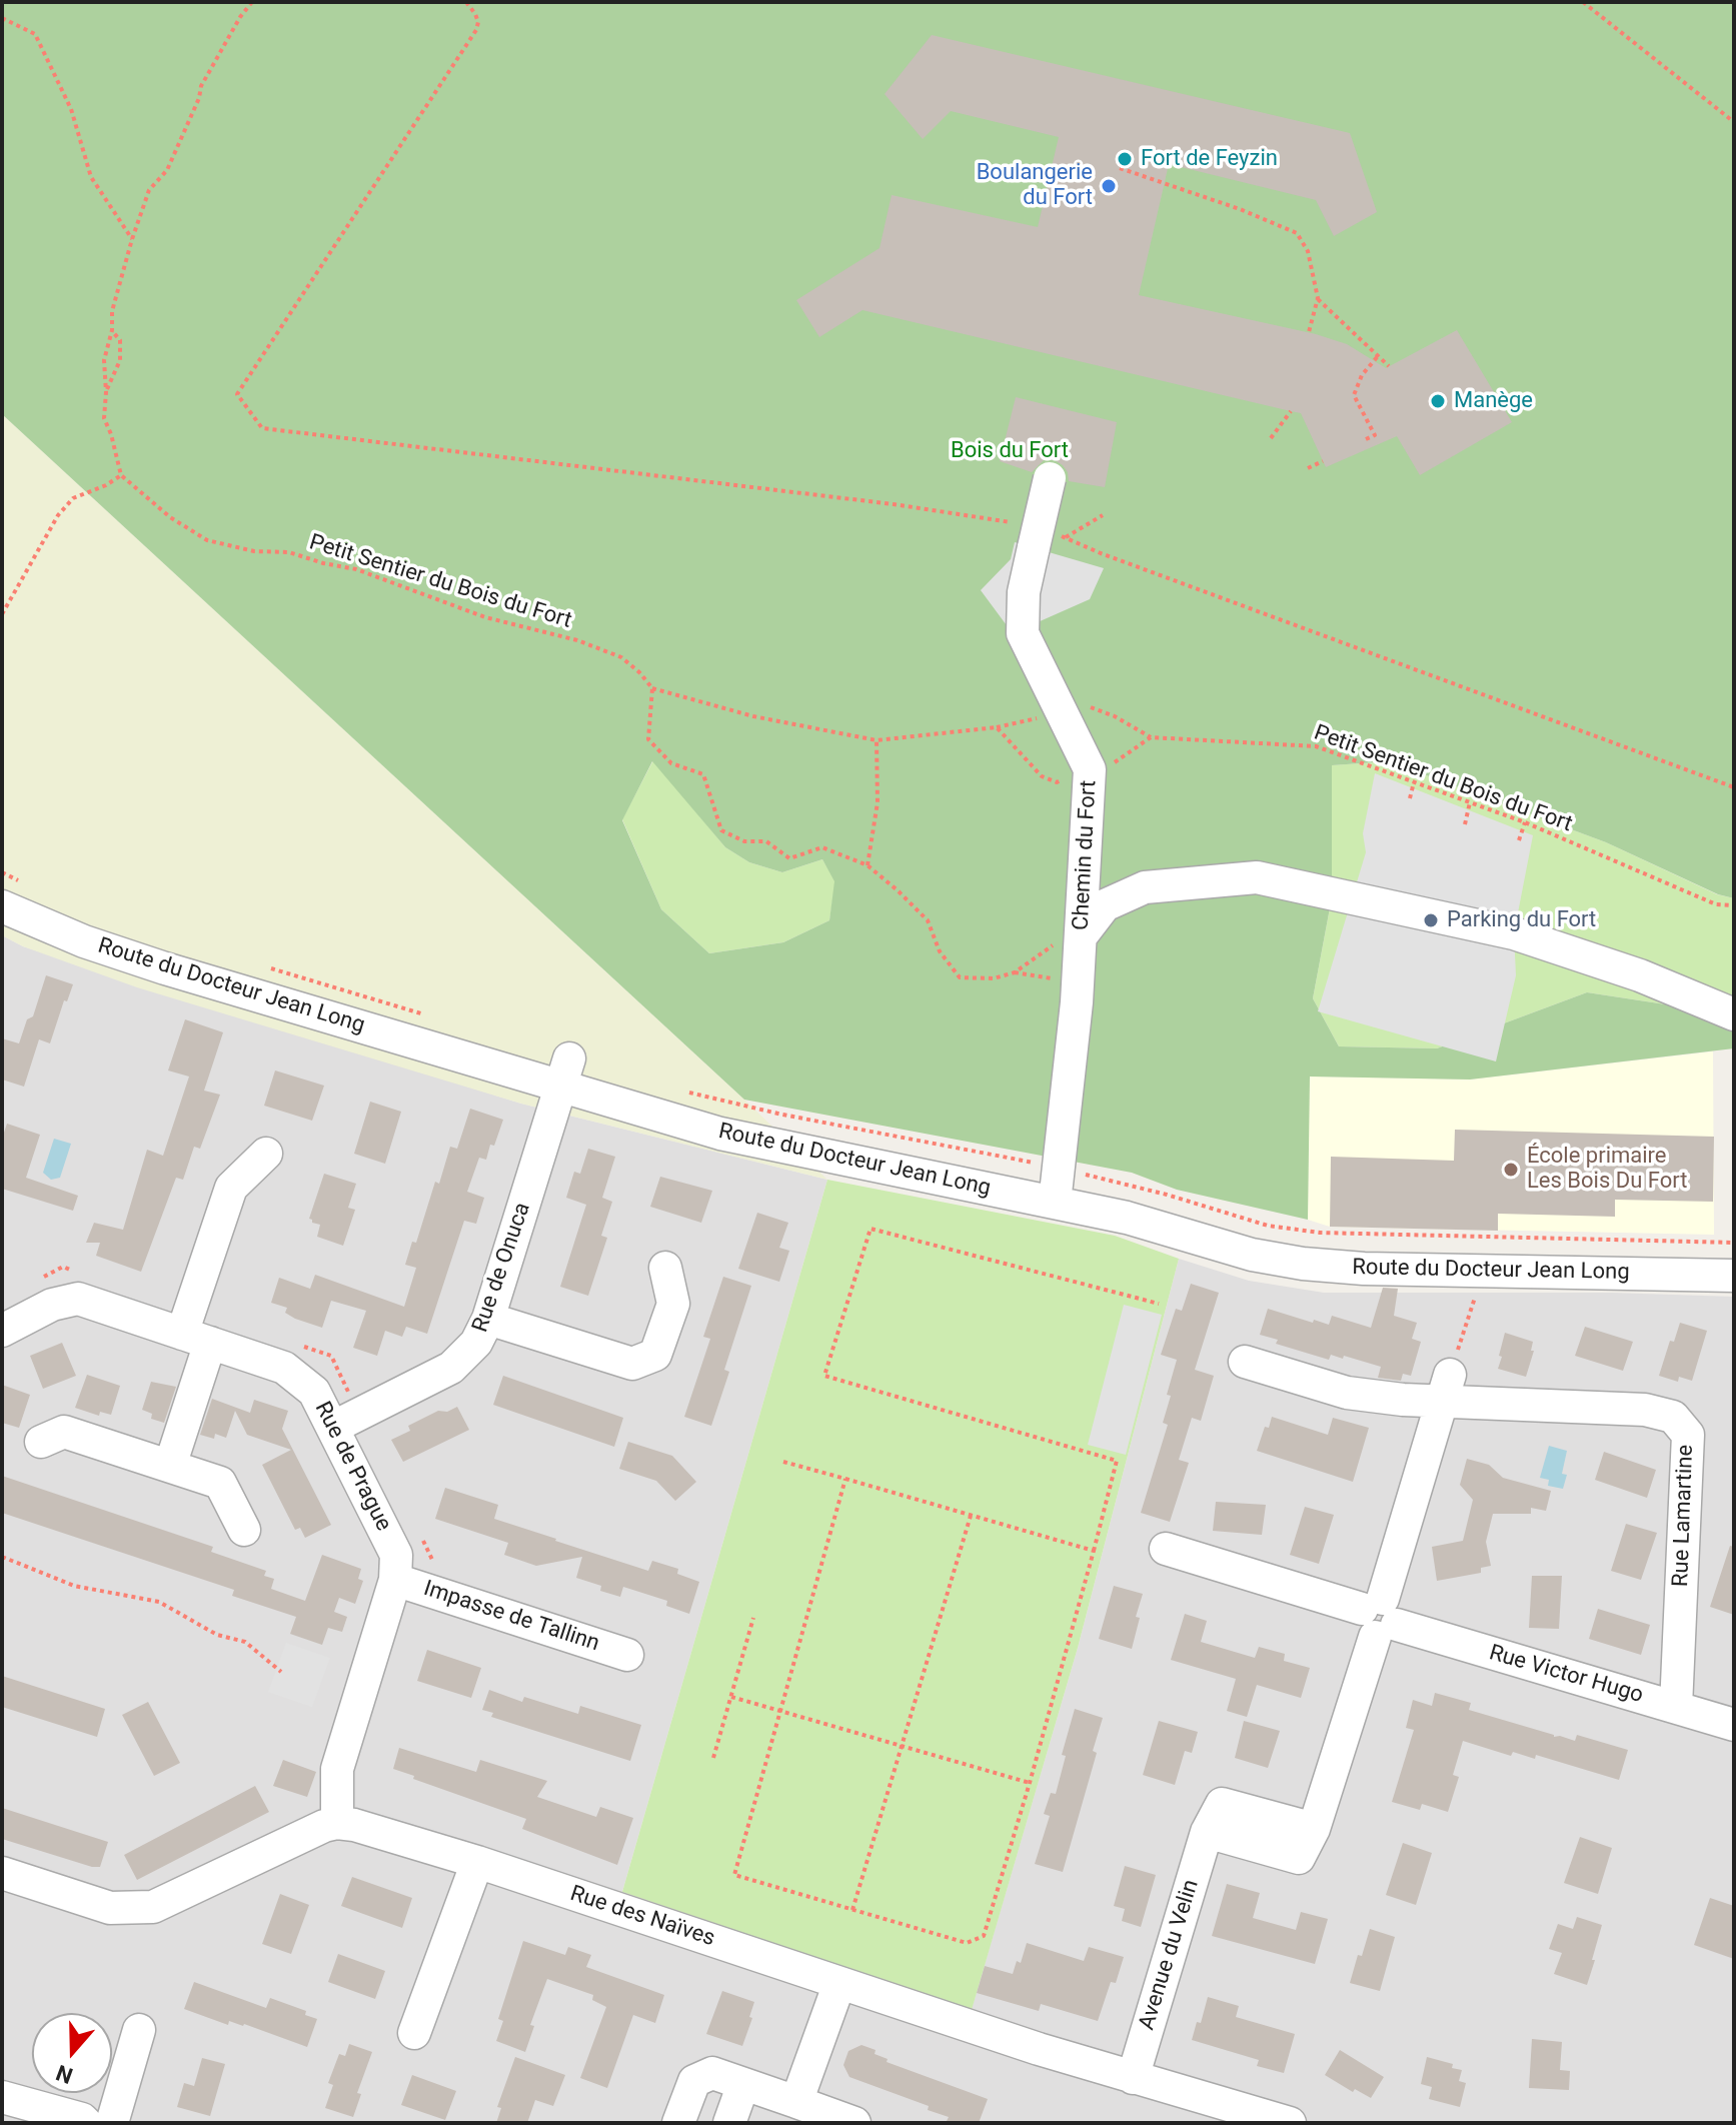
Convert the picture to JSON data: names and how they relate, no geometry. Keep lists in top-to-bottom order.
{
  "streets": {
    "street": [
      "Chemin du Fort",
      "Route du Docteur Jean Long",
      "Rue de Onuca",
      "Rue de Prague",
      "Rue Lamartine",
      "Impasse de Tallinn",
      "Rue Victor Hugo",
      "Rue des Naïves",
      "Avenue du Velin"
    ],
    "path": ["Petit Sentier du Bois du Fort"]
  },
  "crossings": [
    ["Chemin du Fort", "Route du Docteur Jean Long"],
    ["Route du Docteur Jean Long", "Rue de Onuca"],
    ["Rue de Onuca", "Rue de Prague"],
    ["Rue de Prague", "Impasse de Tallinn"],
    ["Rue de Prague", "Rue des Naïves"],
    ["Rue Lamartine", "Rue Victor Hugo"],
    ["Rue Lamartine", "Avenue du Velin"],
    ["Rue Victor Hugo", "Avenue du Velin"],
    ["Rue des Naïves", "Avenue du Velin"]
  ],
  "parks": ["Bois du Fort"],
  "places": [
    "Fort de Feyzin",
    "Boulangerie du Fort",
    "Manège",
    "Parking du Fort",
    "École primaire Les Bois Du Fort"
  ],
  "north": "bottom"
}
